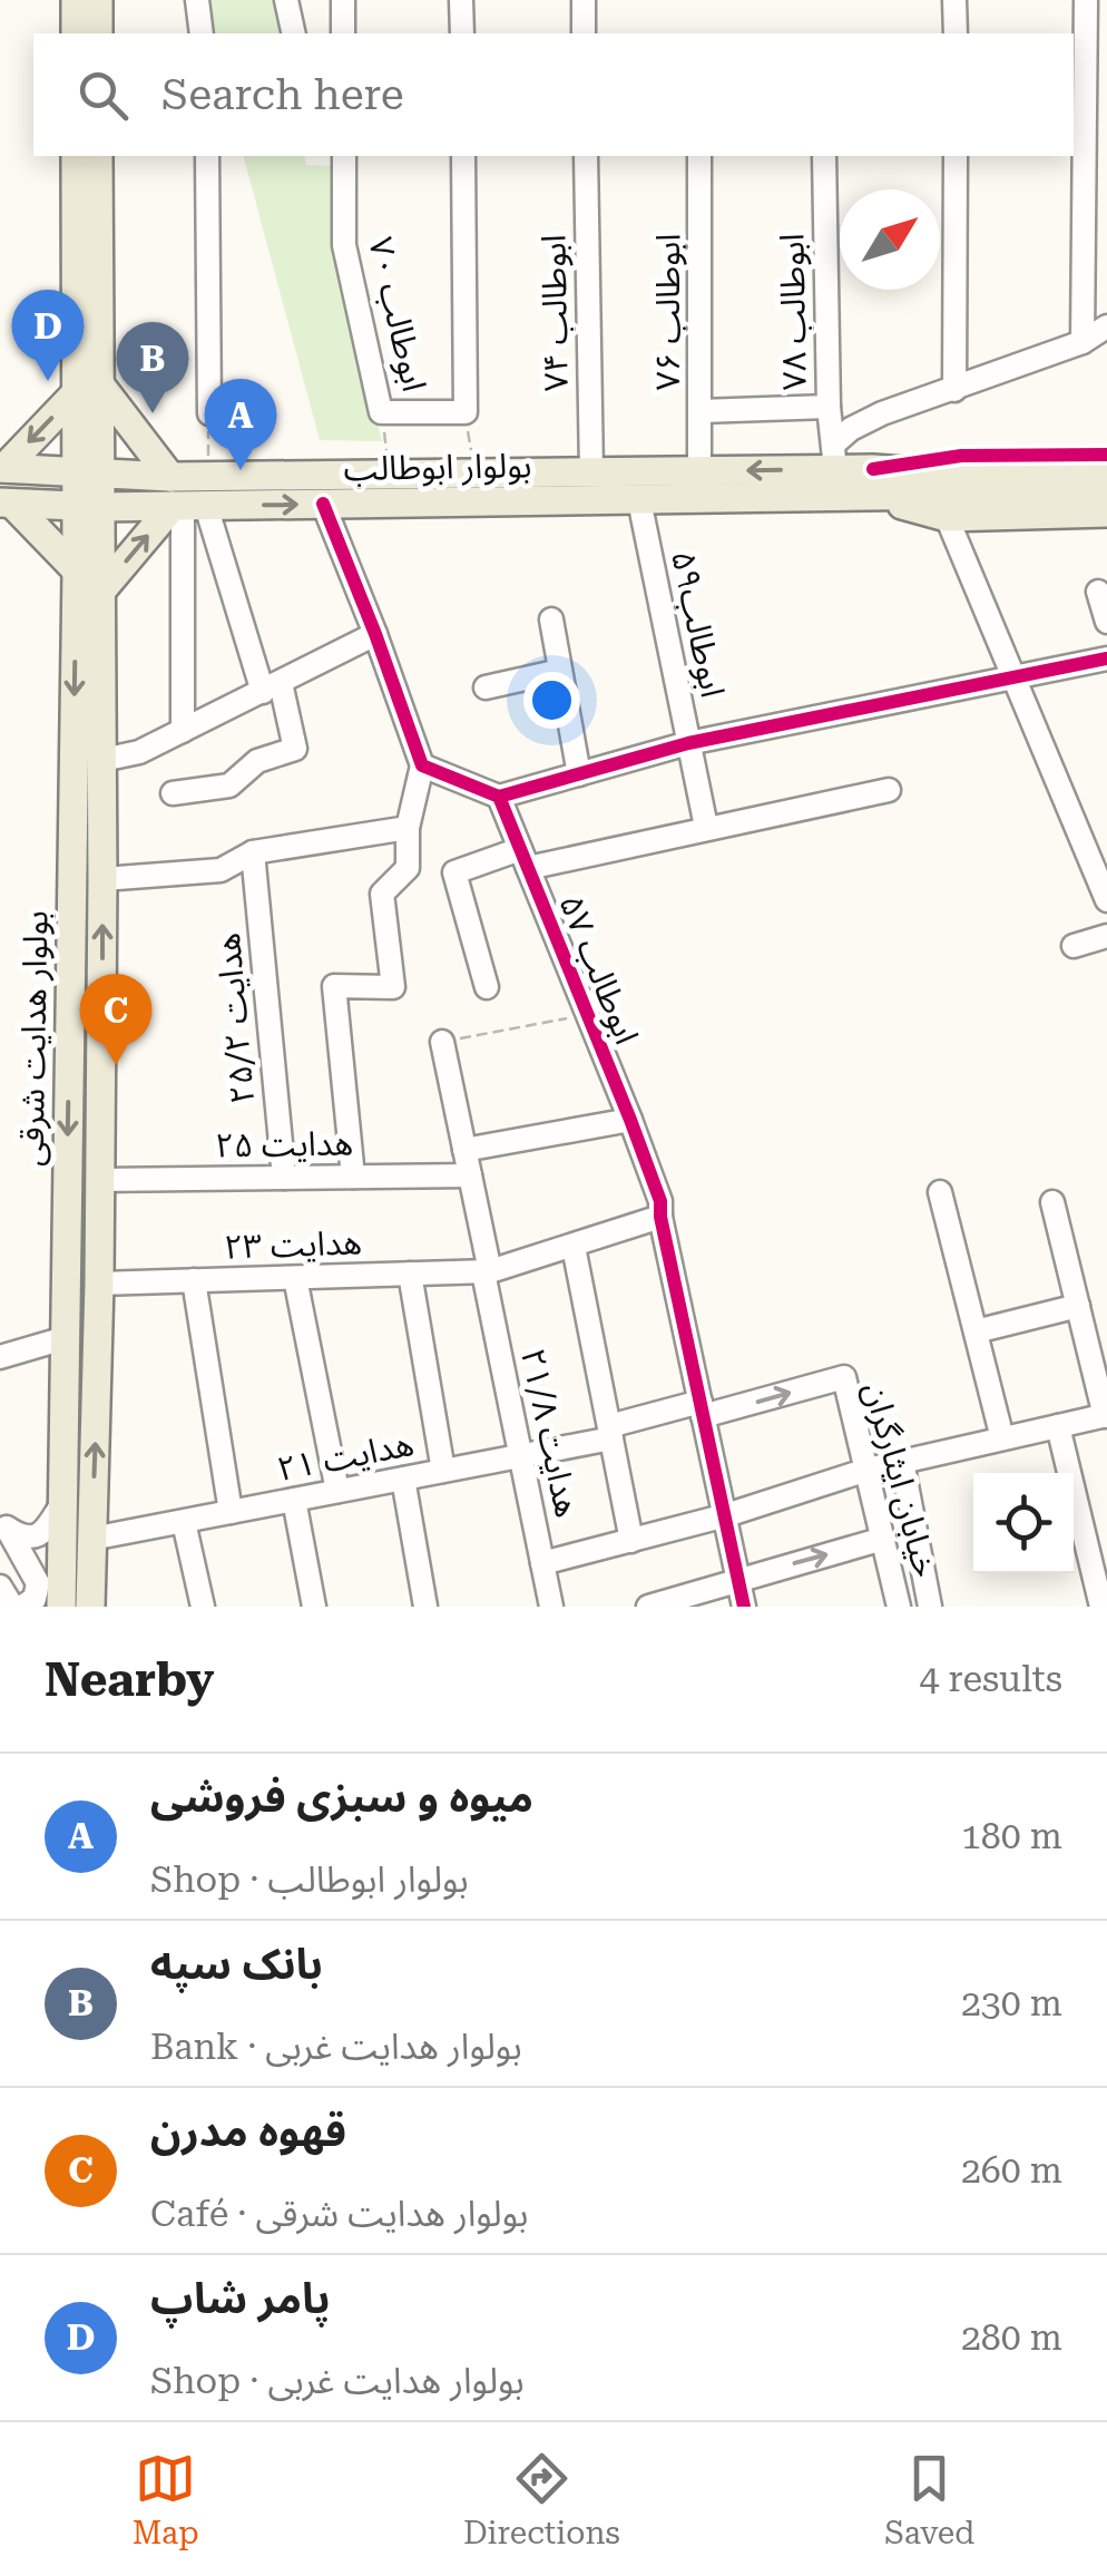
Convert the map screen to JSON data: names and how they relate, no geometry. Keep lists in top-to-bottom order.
{
  "streets": {
    "main road": ["بولوار ابوطالب", "بولوار هدایت شرقی"],
    "street": [
      "ابوطالب ۷۶",
      "ابوطالب ۷۸",
      "ابوطالب ۷۴",
      "ابوطالب ۷۰",
      "ابوطالب۵۹",
      "ابوطالب ۵۷",
      "هدایت ۲۵/۲",
      "هدایت ۲۵",
      "هدایت ۲۳",
      "هدایت ۲۱/۸",
      "هدایت ۲۱",
      "خیابان ایثارگران"
    ]
  },
  "crossings": [
    ["ابوطالب ۷۶", "بولوار ابوطالب"],
    ["ابوطالب ۷۸", "بولوار ابوطالب"],
    ["ابوطالب ۷۴", "بولوار ابوطالب"],
    ["بولوار ابوطالب", "ابوطالب۵۹"],
    ["بولوار ابوطالب", "بولوار هدایت شرقی"],
    ["ابوطالب ۵۷", "هدایت ۲۳"],
    ["ابوطالب ۵۷", "خیابان ایثارگران"],
    ["هدایت ۲۵/۲", "هدایت ۲۵"],
    ["بولوار هدایت شرقی", "هدایت ۲۵"],
    ["بولوار هدایت شرقی", "هدایت ۲۳"],
    ["بولوار هدایت شرقی", "هدایت ۲۱"],
    ["هدایت ۲۵", "هدایت ۲۱/۸"],
    ["هدایت ۲۳", "هدایت ۲۱/۸"],
    ["هدایت ۲۱/۸", "هدایت ۲۱"],
    ["هدایت ۲۱", "خیابان ایثارگران"]
  ],
  "north": "top right",
  "page": {
    "search": "Search here",
    "pins": [
      "D",
      "B",
      "A",
      "C"
    ],
    "heading": ["Nearby", "4 results"],
    "list": [
      {
        "mark": "A",
        "name": "میوه و سبزی فروشی",
        "note": "Shop · بولوار ابوطالب",
        "value": "180 m"
      },
      {
        "mark": "B",
        "name": "بانک سپه",
        "note": "Bank · بولوار هدایت غربی",
        "value": "230 m"
      },
      {
        "mark": "C",
        "name": "قهوه مدرن",
        "note": "Café · بولوار هدایت شرقی",
        "value": "260 m"
      },
      {
        "mark": "D",
        "name": "پامر شاپ",
        "note": "Shop · بولوار هدایت غربی",
        "value": "280 m"
      }
    ],
    "nav": ["Map", "Directions", "Saved"]
  }
}
